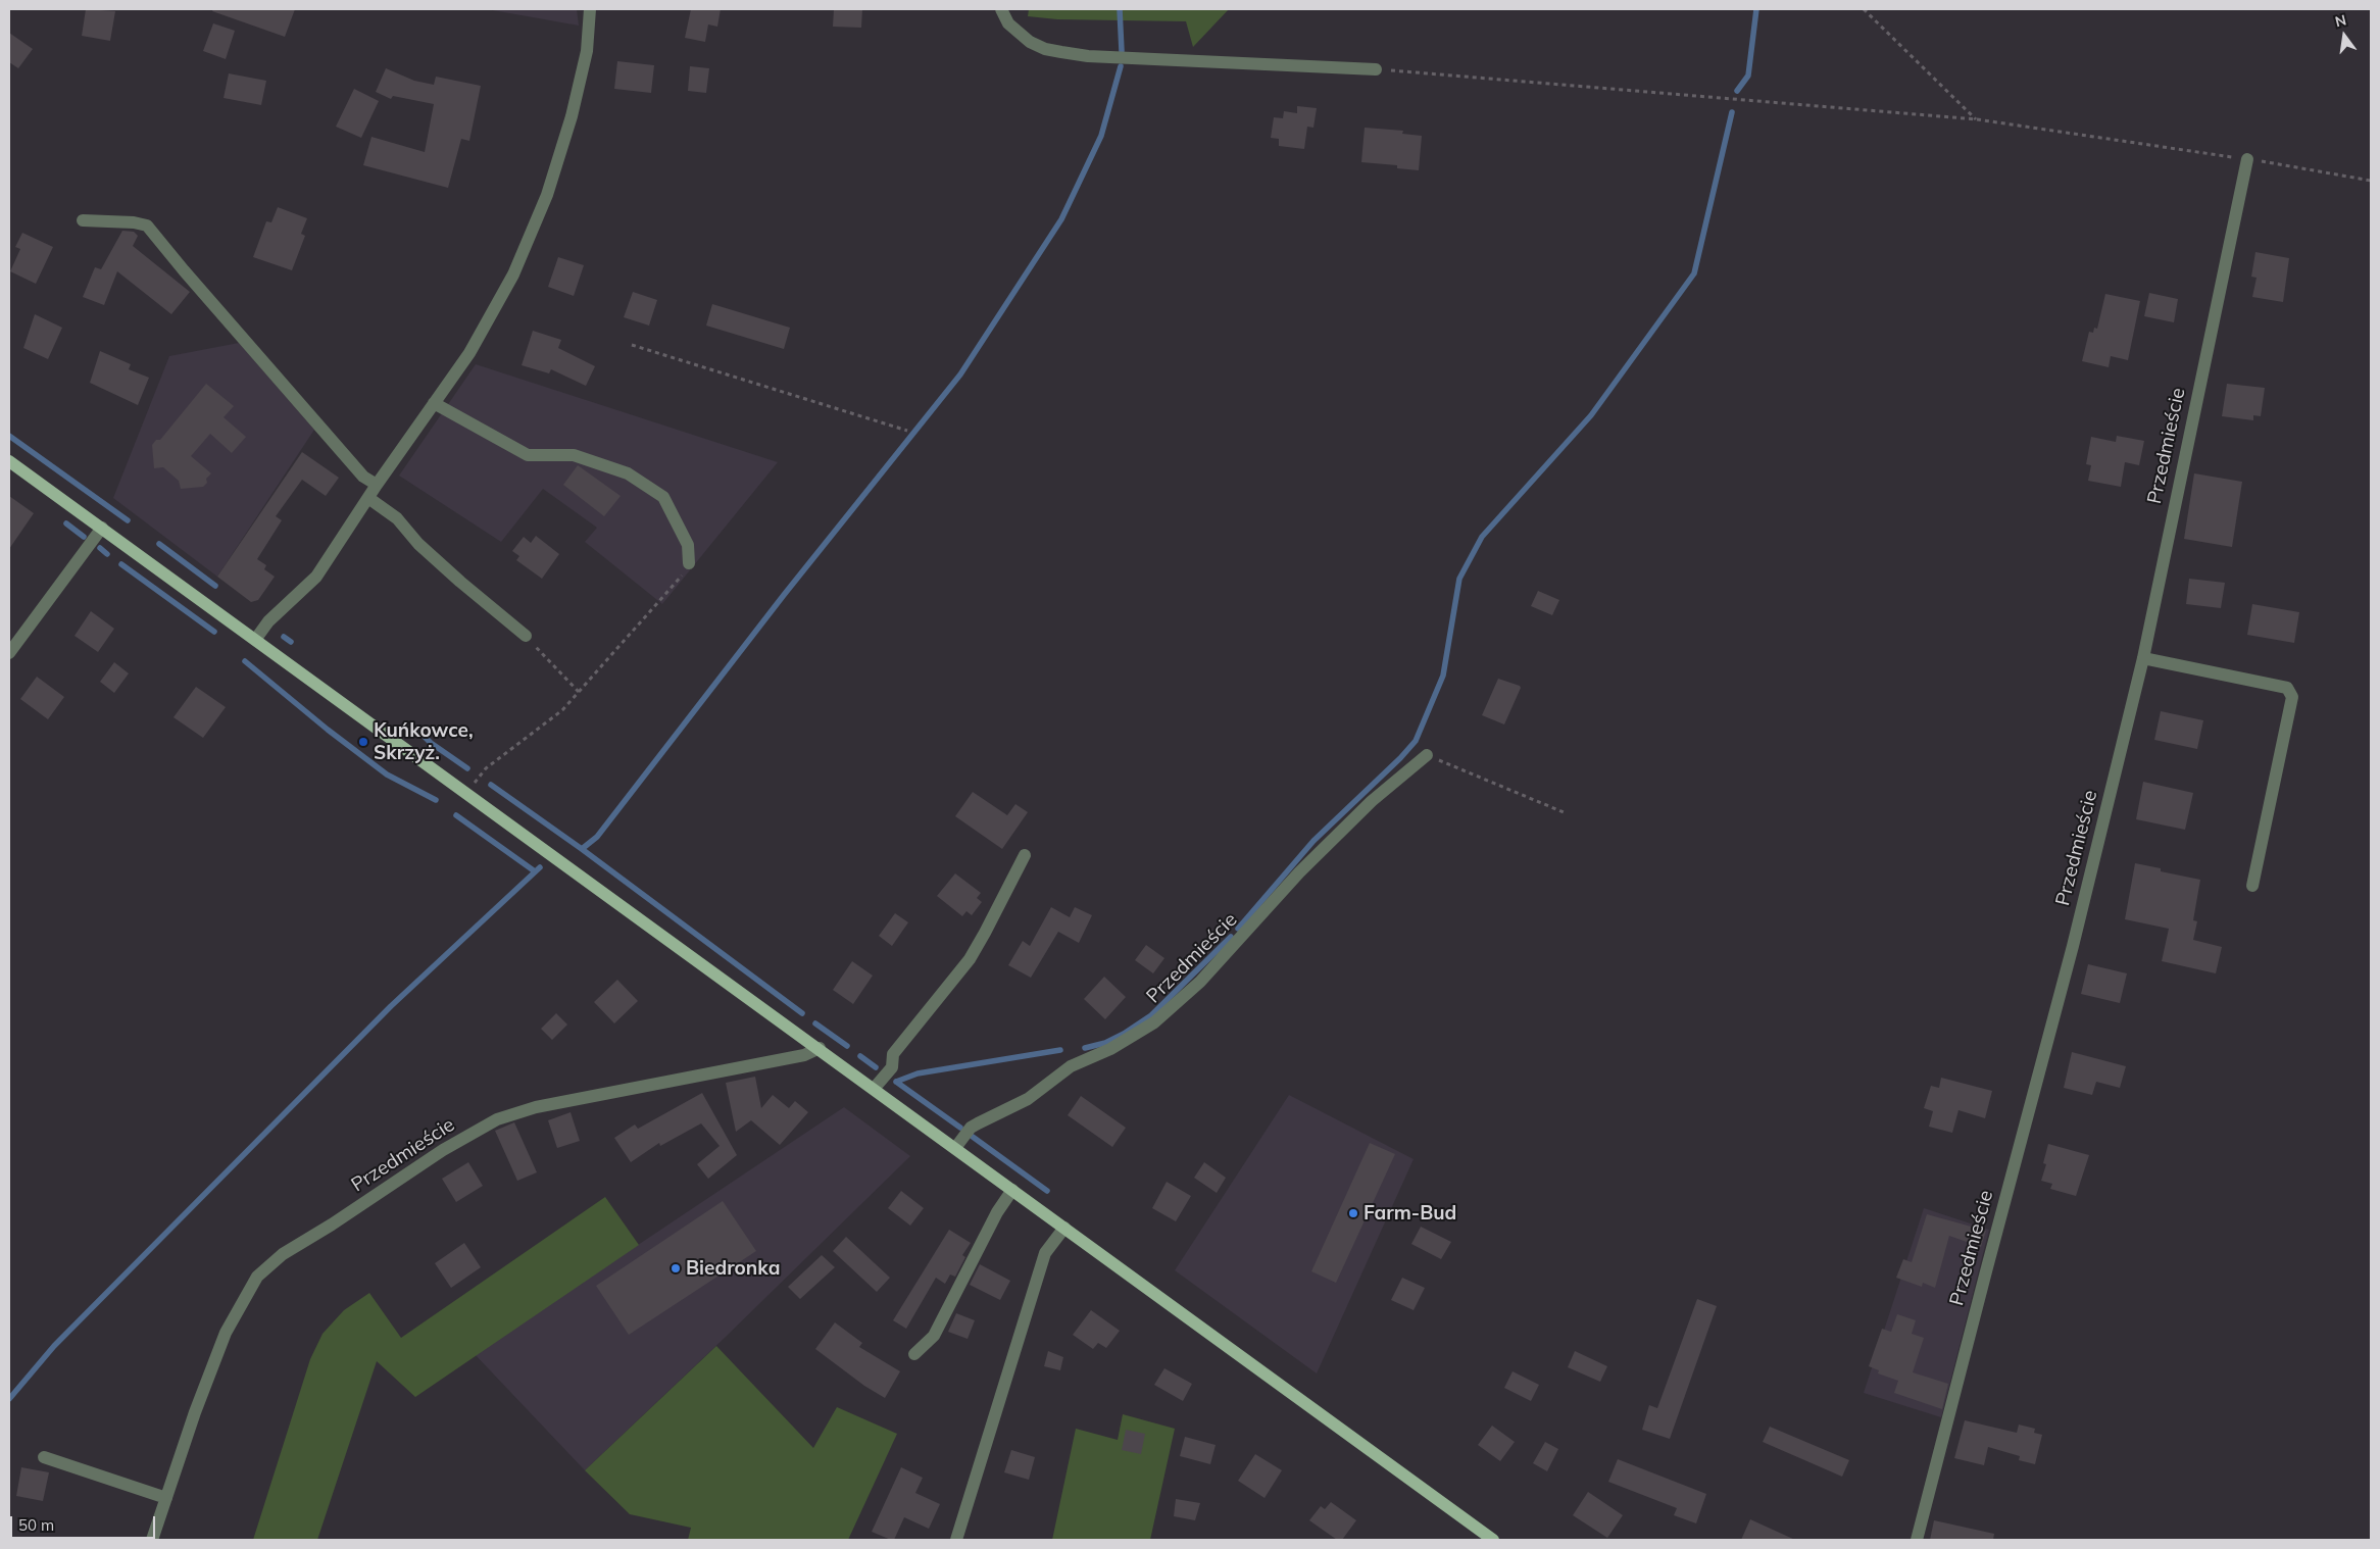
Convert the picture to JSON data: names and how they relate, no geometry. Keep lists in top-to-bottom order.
{
  "streets": {
    "street": ["Przedmieście"]
  },
  "places": ["Kuńkowce, Skrzyż.", "Farm-Bud", "Biedronka"],
  "scale_bar": "50 m",
  "north": "top"
}
